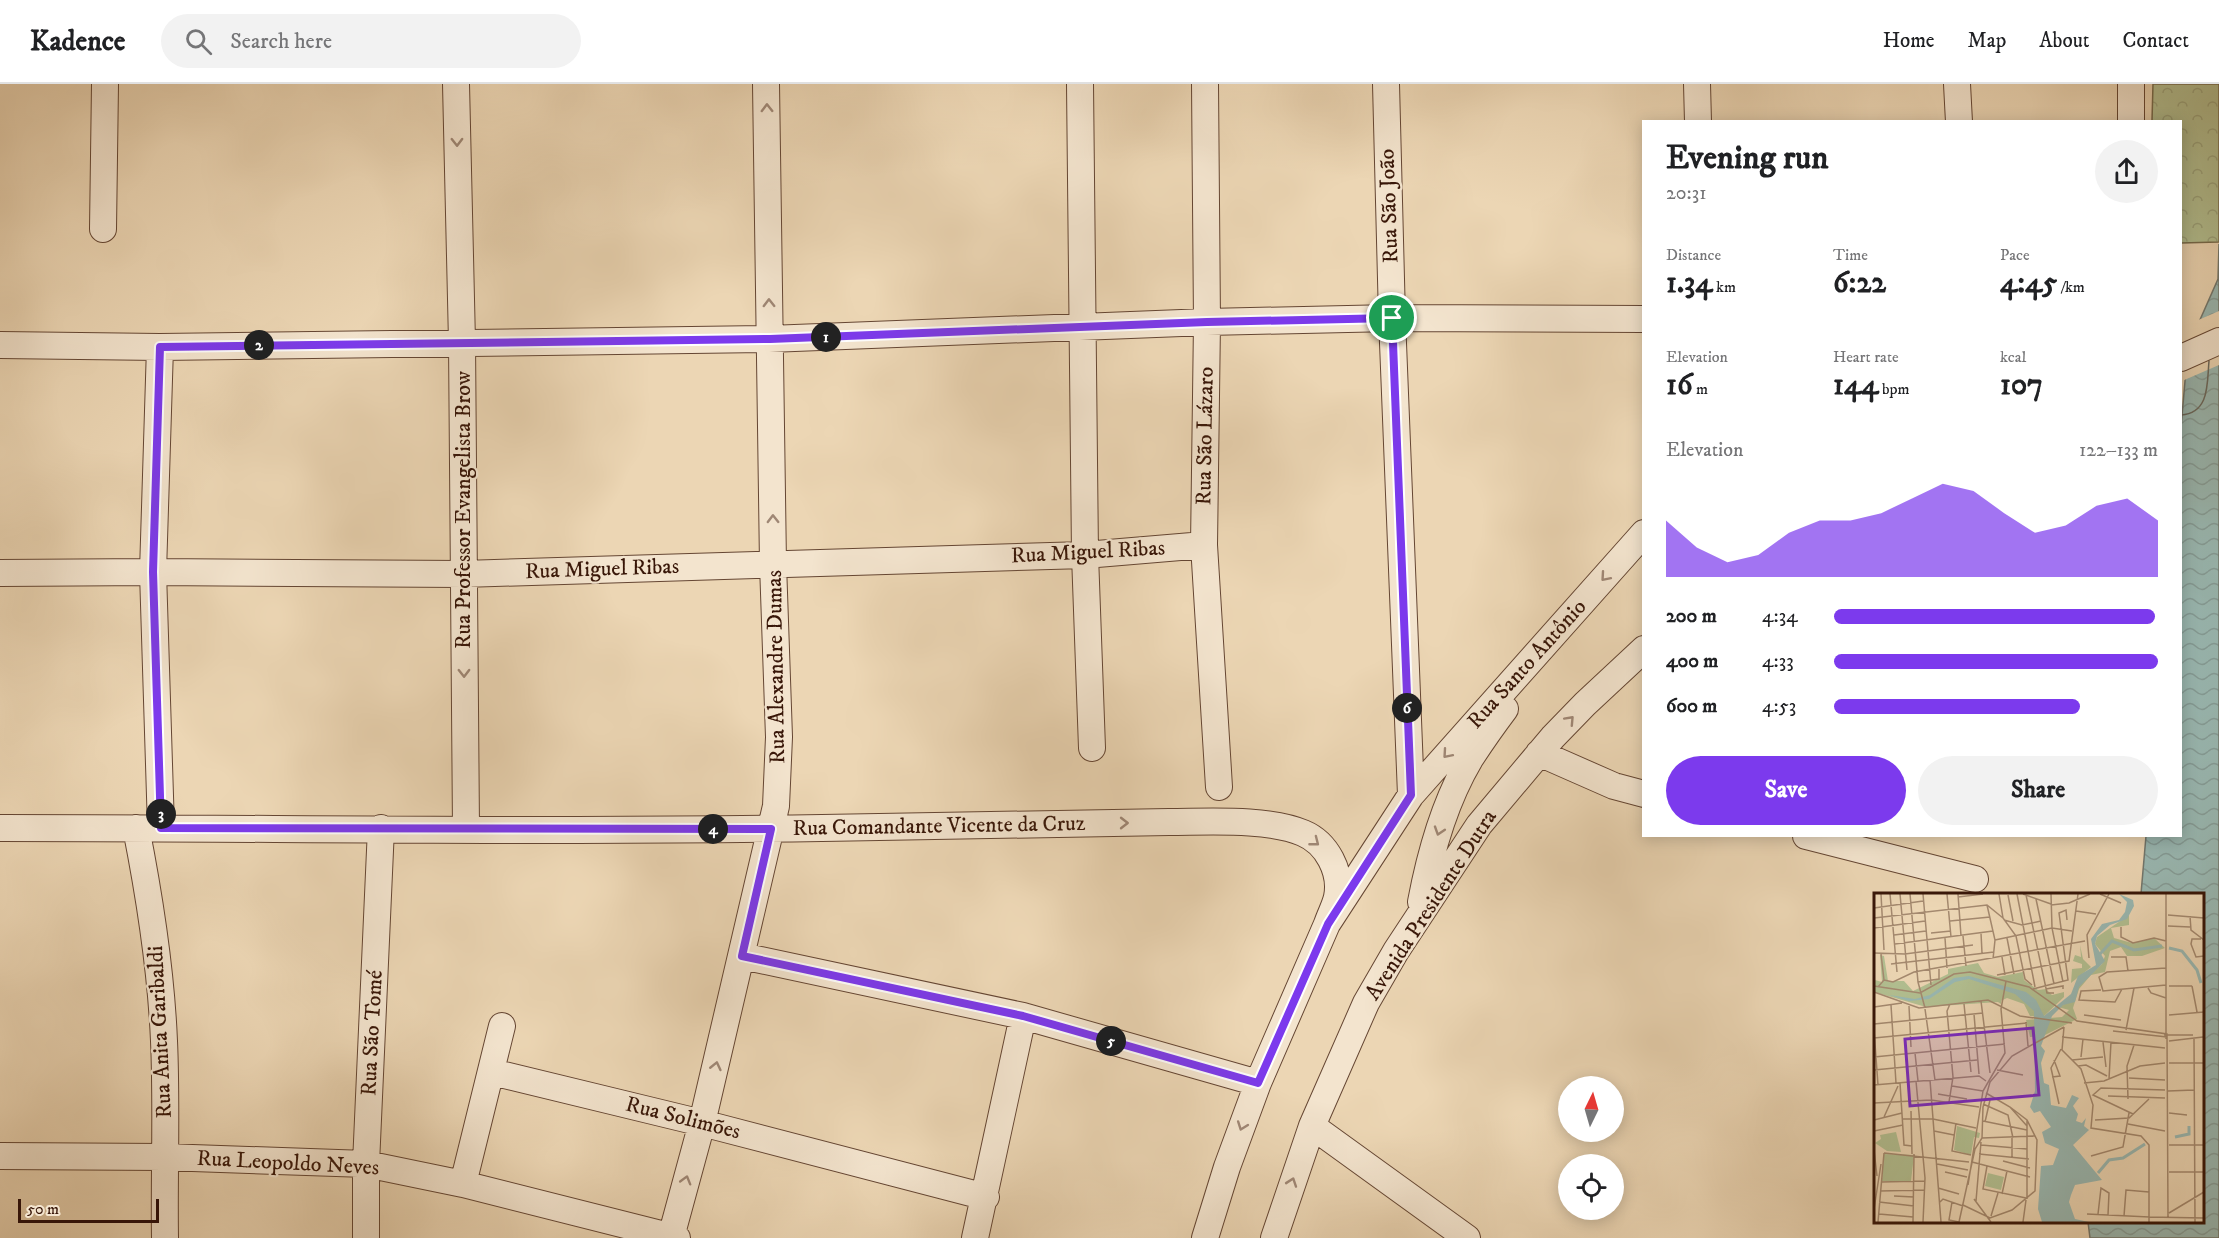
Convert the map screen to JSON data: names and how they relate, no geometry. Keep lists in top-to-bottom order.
{
  "streets": {
    "street": [
      "Rua São João",
      "Rua São Lázaro",
      "Rua Professor Evangelista Brow",
      "Rua Miguel Ribas",
      "Rua Santo Antônio",
      "Rua Alexandre Dumas",
      "Rua Comandante Vicente da Cruz",
      "Avenida Presidente Dutra",
      "Rua Anita Garibaldi",
      "Rua São Tomé",
      "Rua Solimões",
      "Rua Leopoldo Neves"
    ]
  },
  "crossings": [
    ["Rua São João", "Rua Santo Antônio"],
    ["Rua São Lázaro", "Rua Miguel Ribas"],
    ["Rua Professor Evangelista Brow", "Rua Miguel Ribas"],
    ["Rua Professor Evangelista Brow", "Rua Comandante Vicente da Cruz"],
    ["Rua Miguel Ribas", "Rua Alexandre Dumas"],
    ["Rua Alexandre Dumas", "Rua Comandante Vicente da Cruz"],
    ["Rua Alexandre Dumas", "Rua Solimões"],
    ["Rua Alexandre Dumas", "Rua Leopoldo Neves"],
    ["Rua Comandante Vicente da Cruz", "Rua Anita Garibaldi"],
    ["Rua Comandante Vicente da Cruz", "Rua São Tomé"],
    ["Rua Anita Garibaldi", "Rua Leopoldo Neves"],
    ["Rua São Tomé", "Rua Leopoldo Neves"]
  ],
  "one_way": ["Rua Professor Evangelista Brow", "Rua Alexandre Dumas"],
  "scale_bar": "50 m",
  "north": "top",
  "page": {
    "header": "Kadence",
    "search": "Search here",
    "nav": [
      "Home",
      "Map",
      "About",
      "Contact"
    ],
    "heading": ["Evening run", "20:31"],
    "stats": [
      ["Distance", "1.34 km"],
      ["Time", "6:22"],
      ["Pace", "4:45 /km"],
      ["Elevation", "16 m"],
      ["Heart rate", "144 bpm"],
      ["kcal", "107"]
    ],
    "pins": [
      "1",
      "2",
      "6",
      "3",
      "4",
      "5"
    ],
    "chart": ["Elevation", "122–133 m"],
    "list": [
      {
        "name": "200 m",
        "note": "4:34"
      },
      {
        "name": "400 m",
        "note": "4:33"
      },
      {
        "name": "600 m",
        "note": "4:53"
      }
    ],
    "buttons": ["Save", "Share"],
    "scale": "50 m"
  }
}
